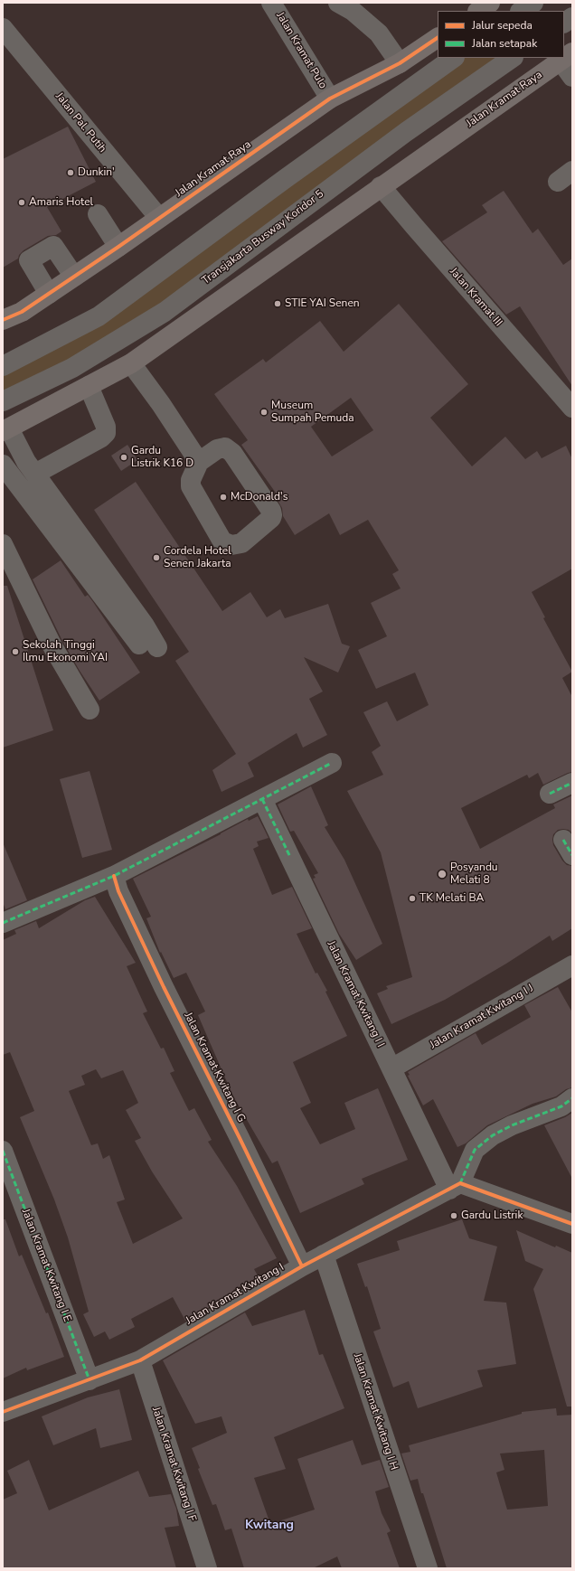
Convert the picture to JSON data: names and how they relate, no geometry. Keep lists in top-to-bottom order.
{
  "streets": {
    "main road": ["Jalan Kramat Raya"],
    "street": [
      "Jalan Kramat Pulo",
      "Jalan Pal. Putih",
      "Transjakarta Busway Koridor 5",
      "Jalan Kramat III",
      "Jalan Kramat Kwitang I I",
      "Jalan Kramat Kwitang I J",
      "Jalan Kramat Kwitang I G",
      "Jalan Kramat Kwitang I E",
      "Jalan Kramat Kwitang I",
      "Jalan Kramat Kwitang I H",
      "Jalan Kramat Kwitang I F"
    ]
  },
  "crossings": [
    ["Jalan Kramat Pulo", "Jalan Kramat Raya"],
    ["Jalan Kramat Raya", "Jalan Pal. Putih"],
    ["Jalan Kramat Raya", "Jalan Kramat III"],
    ["Jalan Kramat Kwitang I I", "Jalan Kramat Kwitang I J"],
    ["Jalan Kramat Kwitang I I", "Jalan Kramat Kwitang I"],
    ["Jalan Kramat Kwitang I G", "Jalan Kramat Kwitang I"],
    ["Jalan Kramat Kwitang I E", "Jalan Kramat Kwitang I"],
    ["Jalan Kramat Kwitang I", "Jalan Kramat Kwitang I H"],
    ["Jalan Kramat Kwitang I", "Jalan Kramat Kwitang I F"]
  ],
  "districts": ["Kwitang"],
  "places": [
    "Dunkin'",
    "Amaris Hotel",
    "STIE YAI Senen",
    "Museum Sumpah Pemuda",
    "Gardu Listrik K16 D",
    "McDonald's",
    "Cordela Hotel Senen Jakarta",
    "Sekolah Tinggi Ilmu Ekonomi YAI",
    "Posyandu Melati 8",
    "TK Melati BA",
    "Gardu Listrik"
  ],
  "legend": ["Jalur sepeda", "Jalan setapak"]
}
